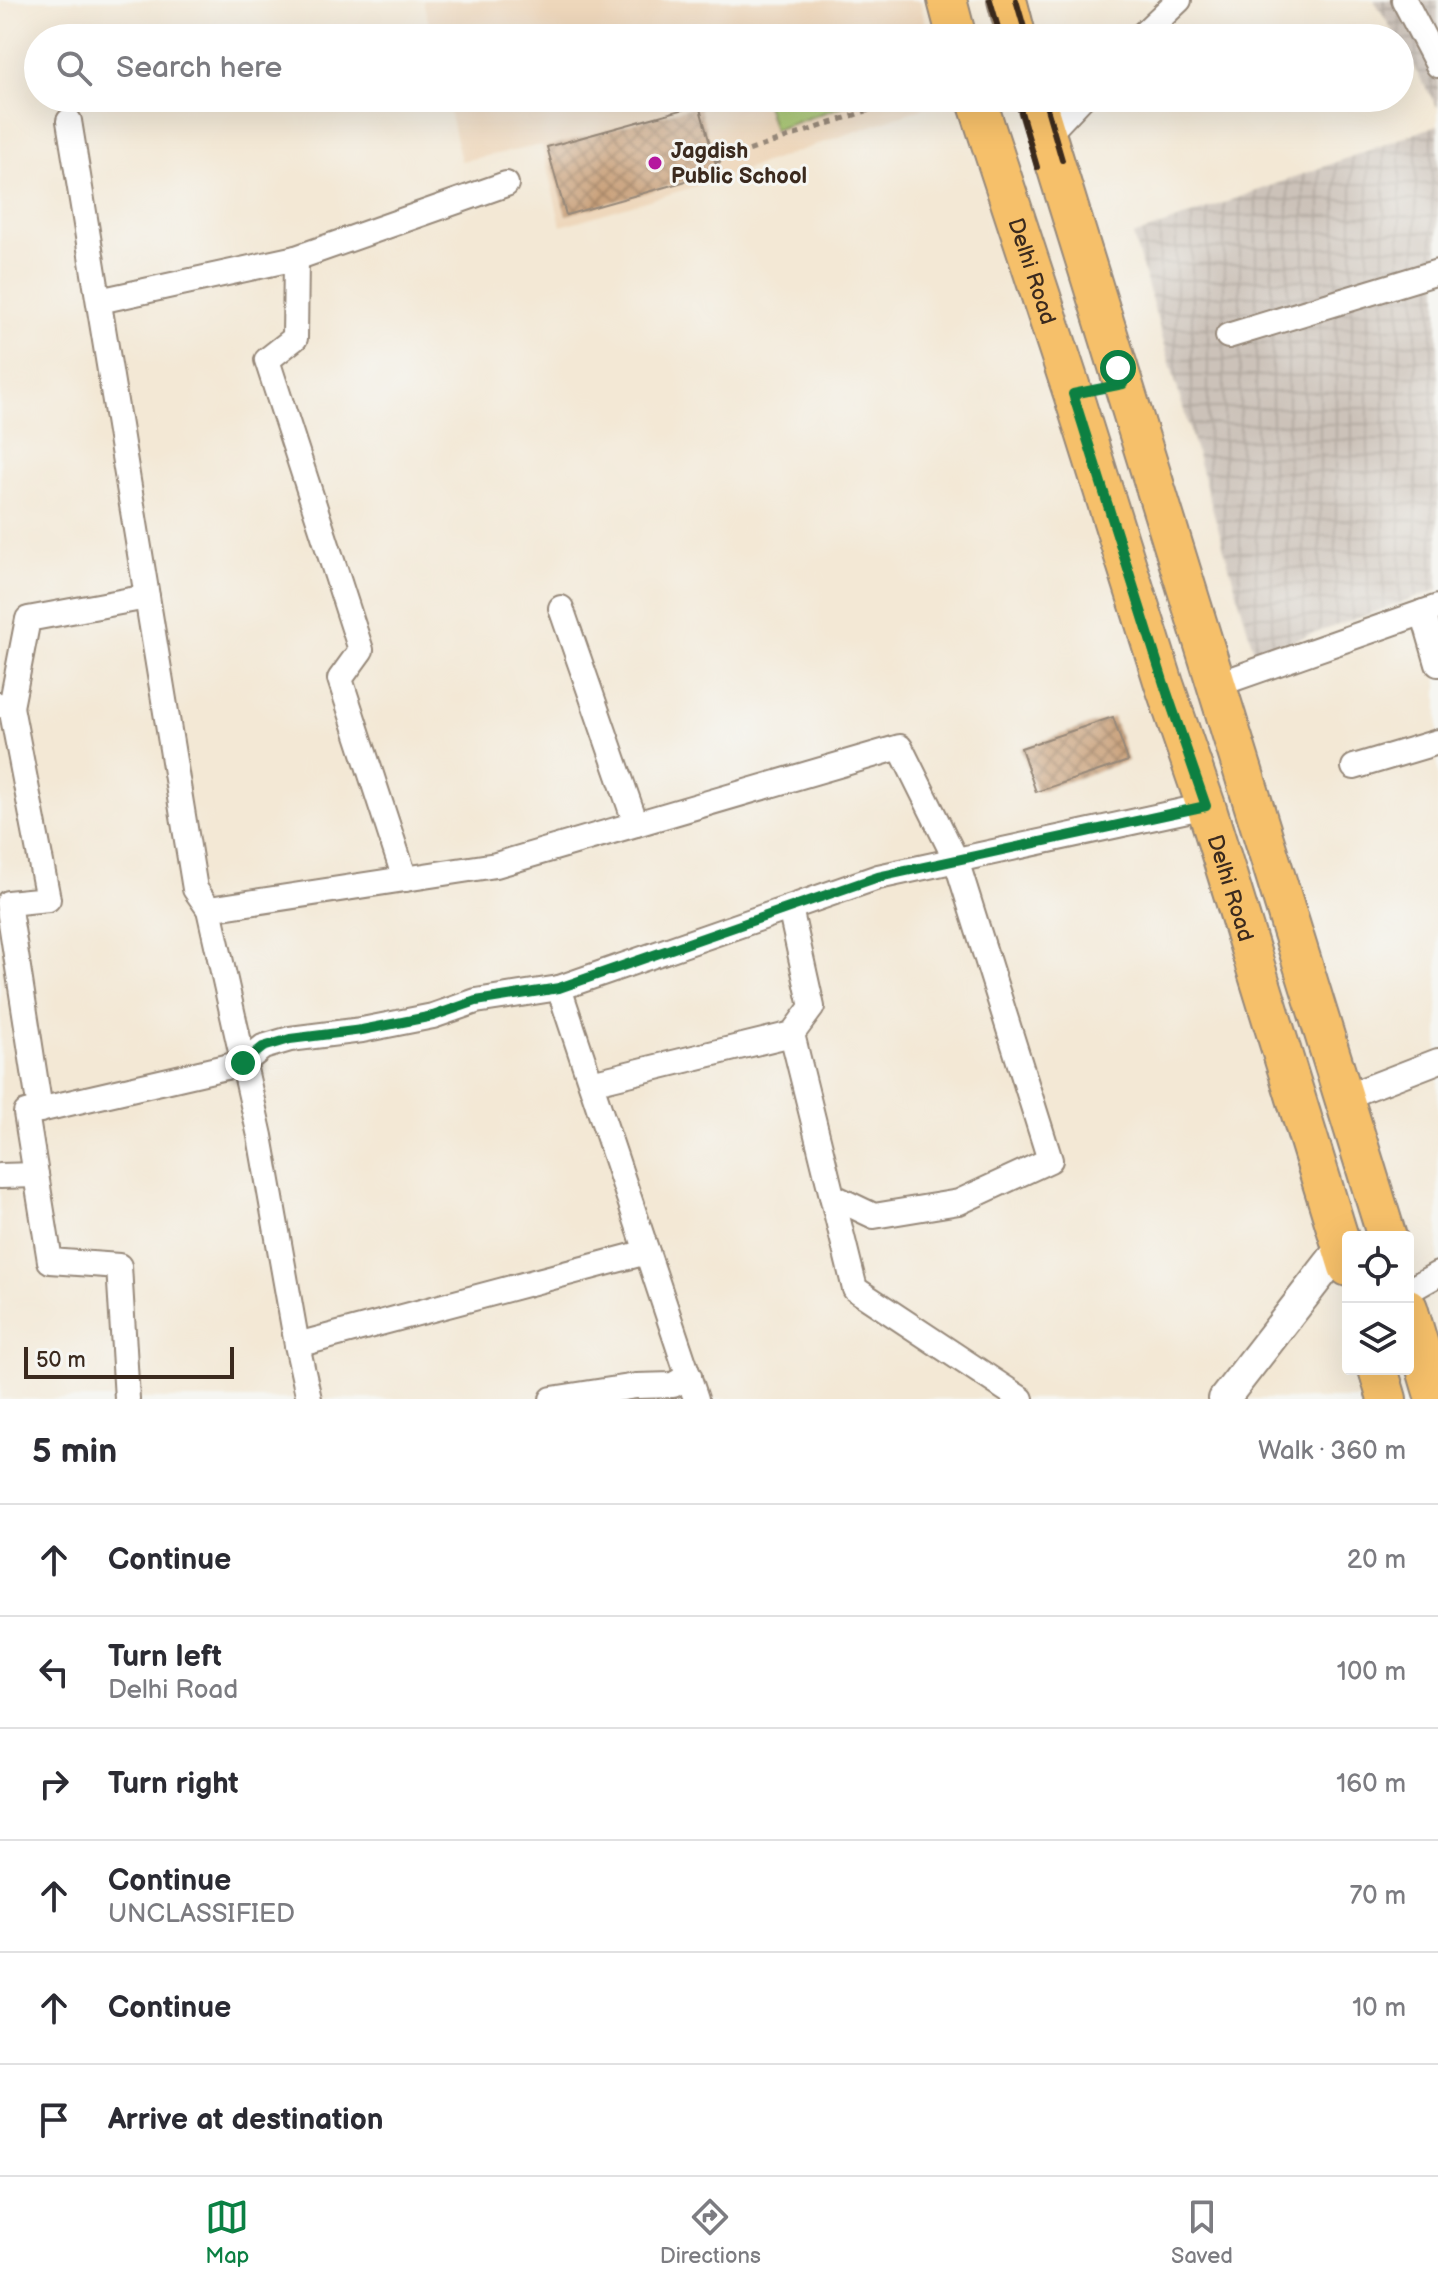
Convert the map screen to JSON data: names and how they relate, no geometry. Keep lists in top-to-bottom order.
{
  "streets": {
    "main road": ["Delhi Road"]
  },
  "places": ["Jagdish Public School"],
  "scale_bar": "50 m",
  "page": {
    "search": "Search here",
    "scale": "50 m",
    "heading": ["5 min", "Walk · 360 m"],
    "list": [
      ["Continue", "20 m"],
      ["Turn left", "Delhi Road", "100 m"],
      ["Turn right", "160 m"],
      ["Continue", "UNCLASSIFIED", "70 m"],
      ["Continue", "10 m"],
      "Arrive at destination"
    ],
    "nav": ["Map", "Directions", "Saved"]
  }
}
